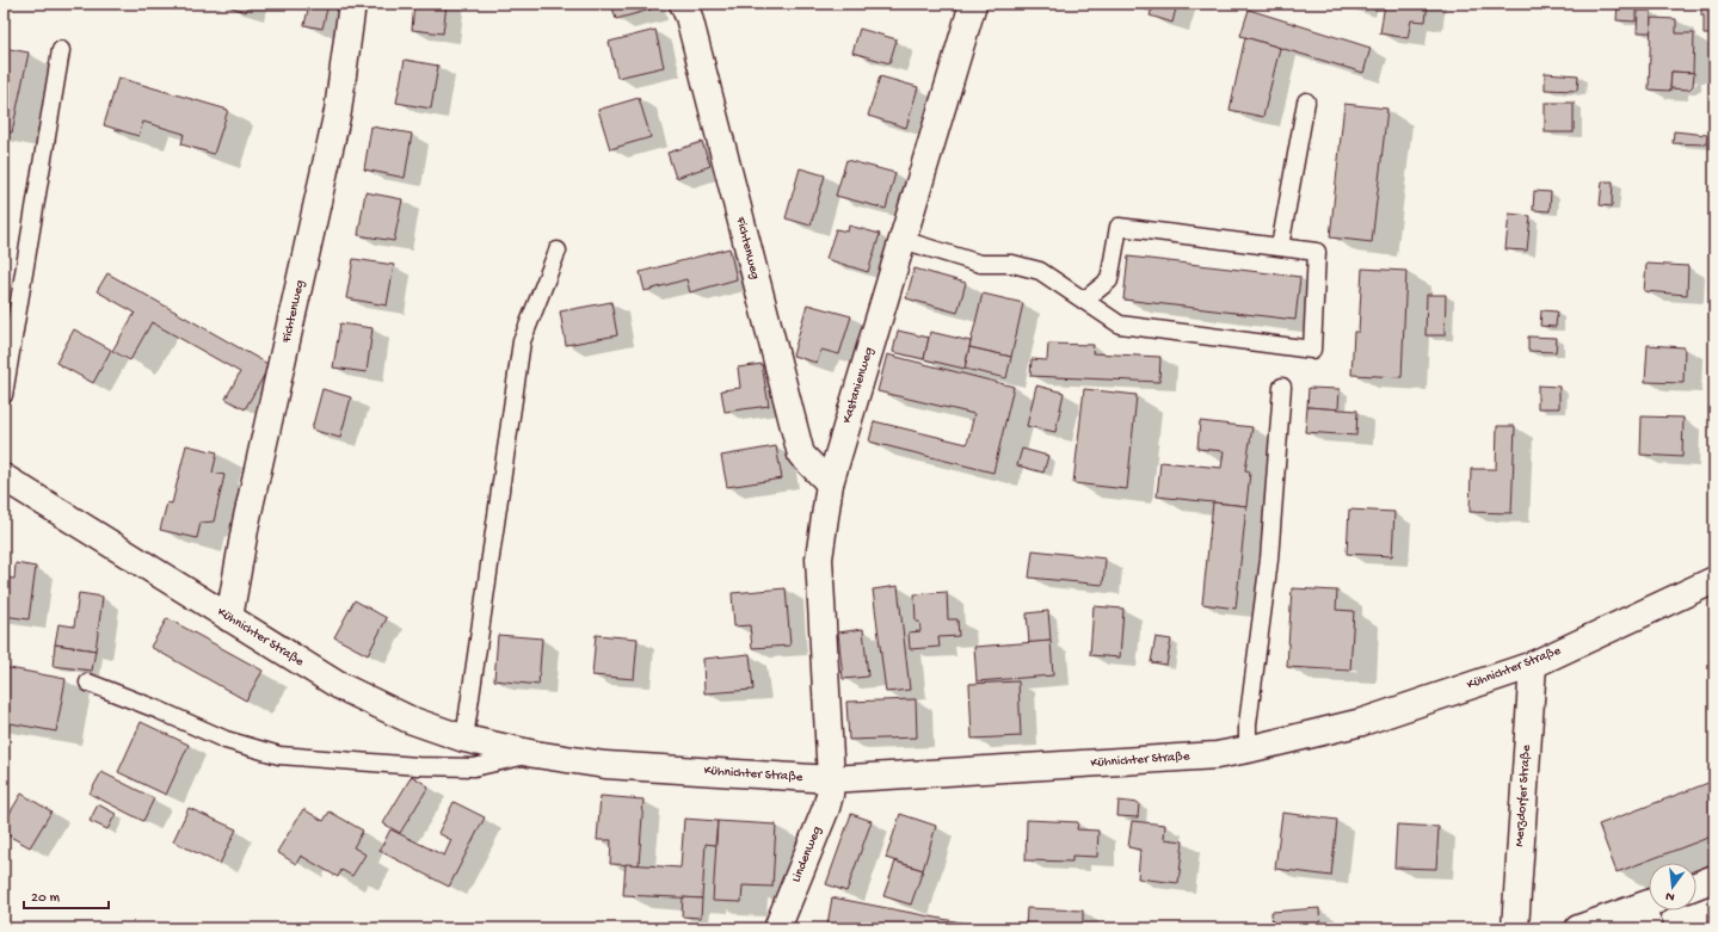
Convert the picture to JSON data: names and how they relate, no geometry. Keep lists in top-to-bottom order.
{
  "streets": {
    "street": [
      "Fichtenweg",
      "Kastanienweg",
      "Kühnichter Straße",
      "Merzdorfer Straße",
      "Lindenweg"
    ]
  },
  "crossings": [
    ["Fichtenweg", "Kastanienweg"],
    ["Fichtenweg", "Kühnichter Straße"],
    ["Kastanienweg", "Kühnichter Straße"],
    ["Kastanienweg", "Lindenweg"],
    ["Kühnichter Straße", "Merzdorfer Straße"],
    ["Kühnichter Straße", "Lindenweg"]
  ],
  "scale_bar": "20 m",
  "north": "bottom"
}
